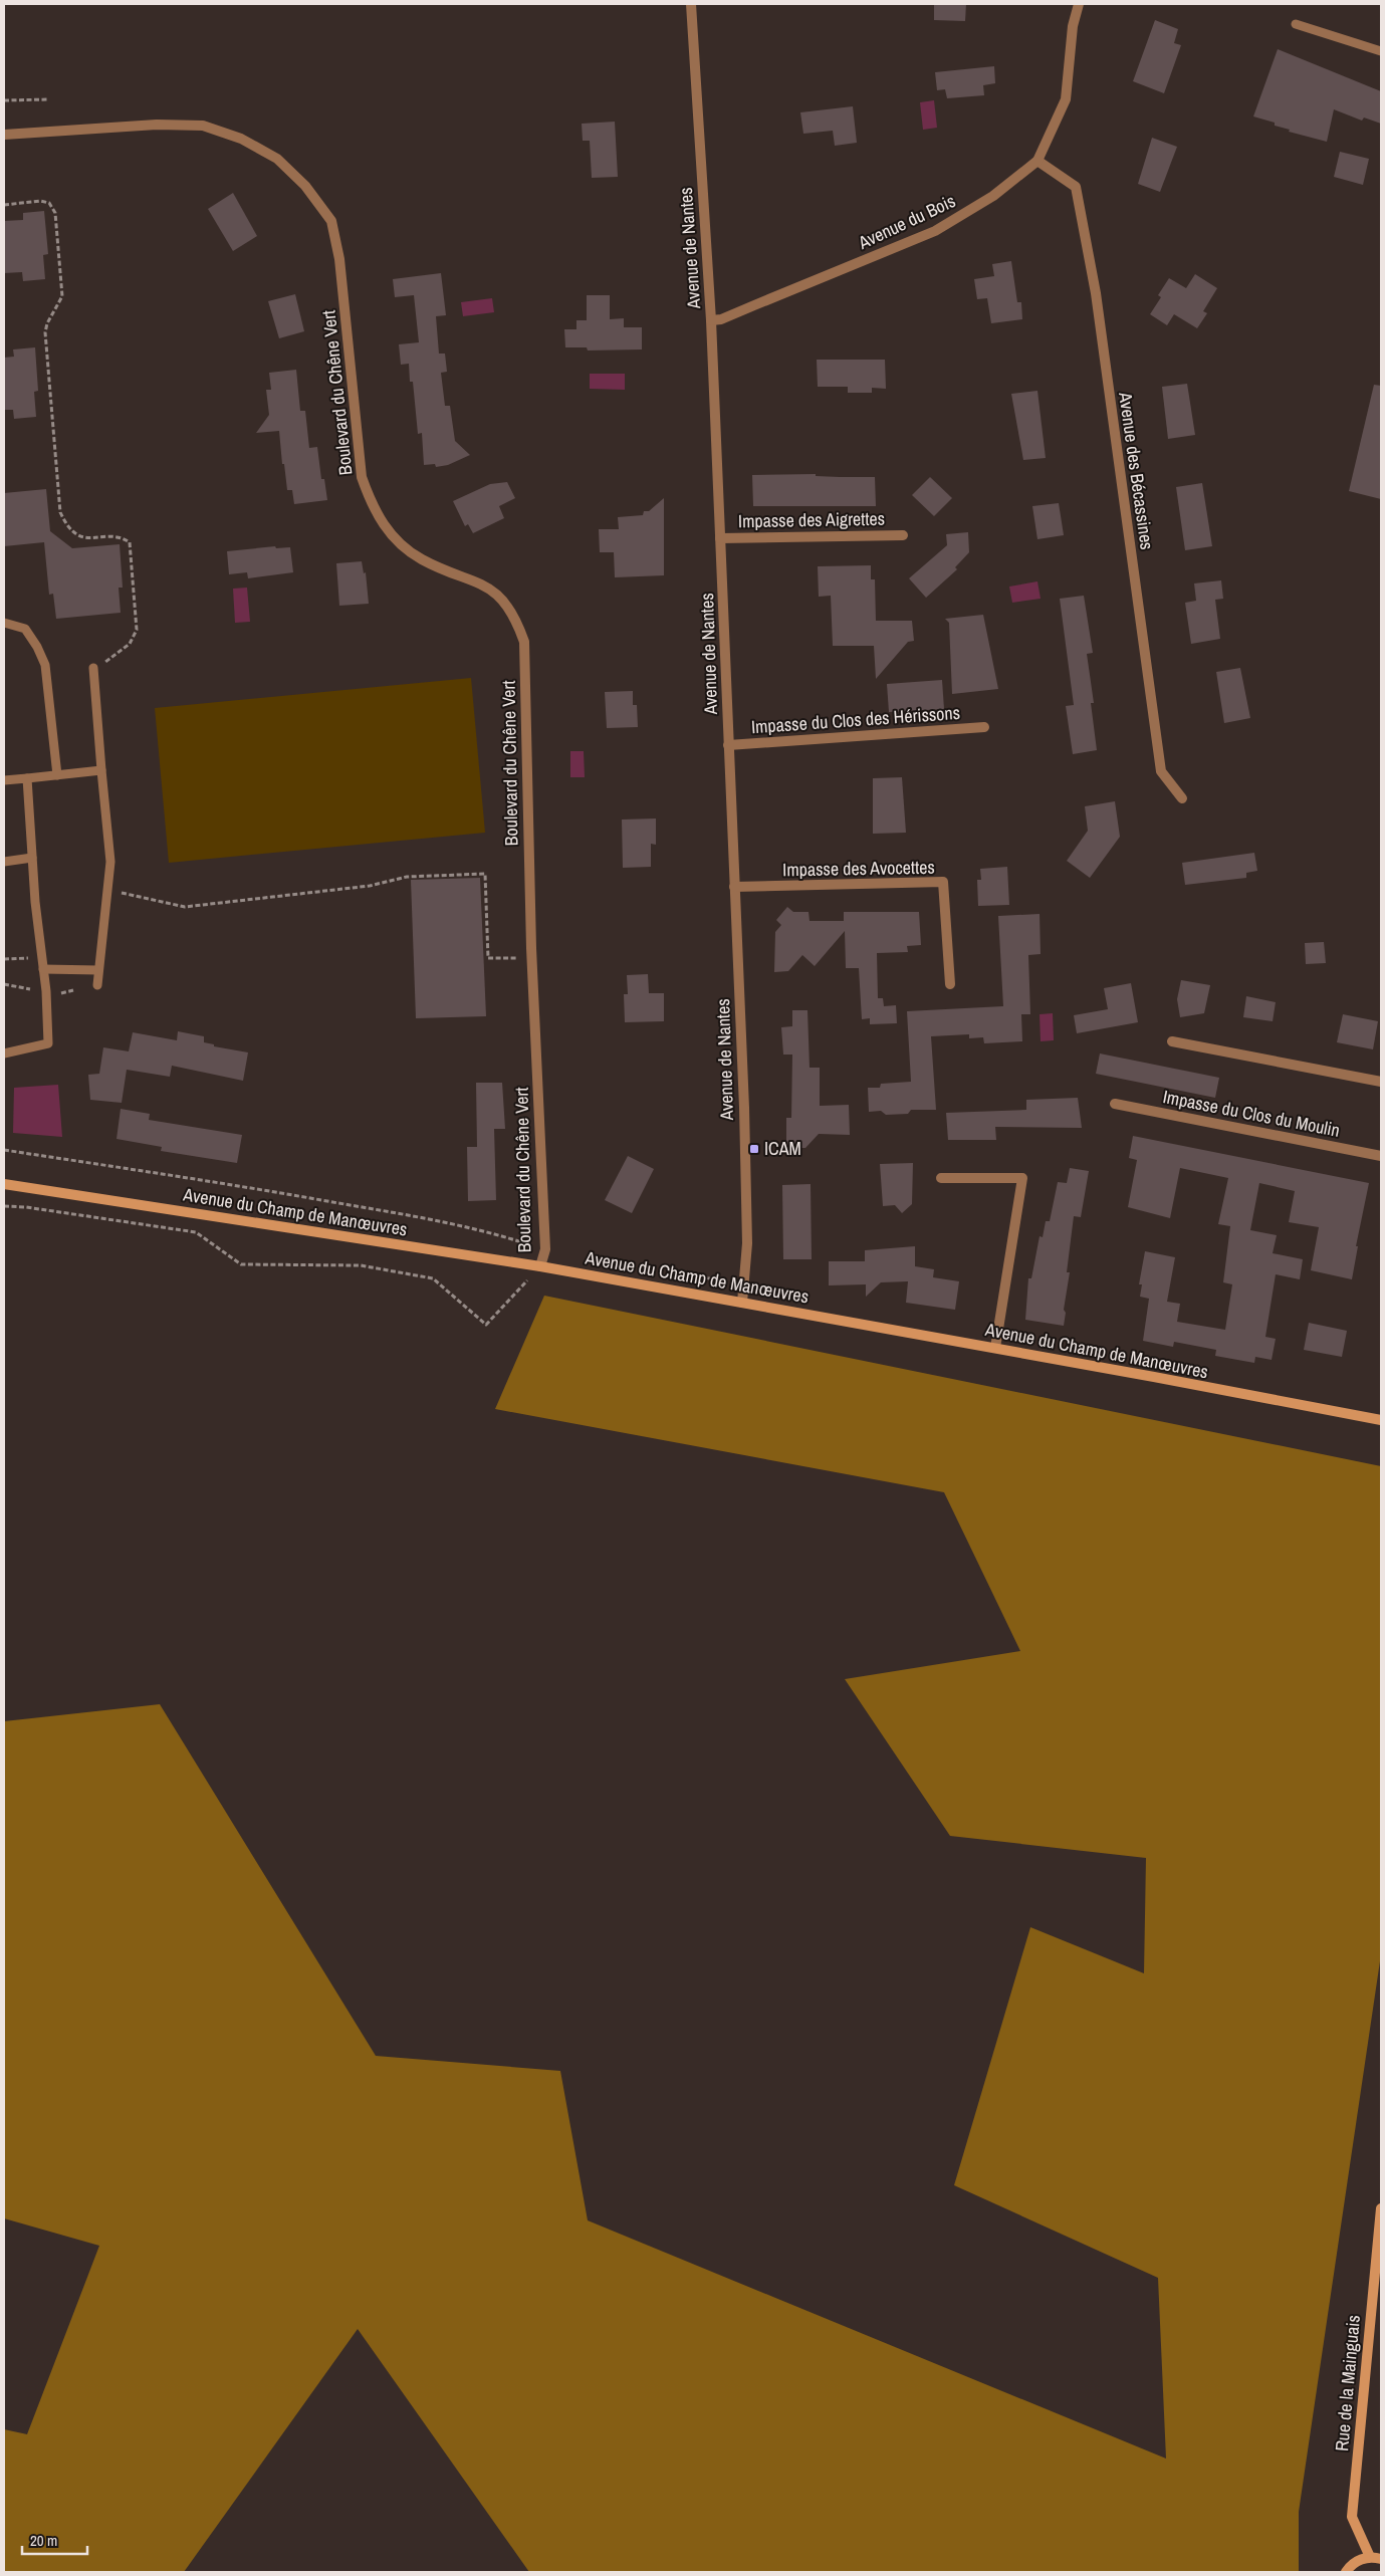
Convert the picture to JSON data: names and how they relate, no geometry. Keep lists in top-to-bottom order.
{
  "streets": {
    "street": [
      "Avenue du Bois",
      "Avenue de Nantes",
      "Boulevard du Chêne Vert",
      "Avenue des Bécassines",
      "Impasse des Aigrettes",
      "Impasse du Clos des Hérissons",
      "Impasse des Avocettes",
      "Impasse du Clos du Moulin",
      "Avenue du Champ de Manœuvres",
      "Rue de la Mainguais"
    ]
  },
  "crossings": [
    ["Avenue du Bois", "Avenue de Nantes"],
    ["Avenue du Bois", "Avenue des Bécassines"],
    ["Avenue de Nantes", "Impasse des Aigrettes"],
    ["Avenue de Nantes", "Impasse du Clos des Hérissons"],
    ["Avenue de Nantes", "Impasse des Avocettes"],
    ["Avenue de Nantes", "Avenue du Champ de Manœuvres"],
    ["Boulevard du Chêne Vert", "Avenue du Champ de Manœuvres"]
  ],
  "places": {
    "transit": ["ICAM"]
  },
  "scale_bar": "20 m"
}
